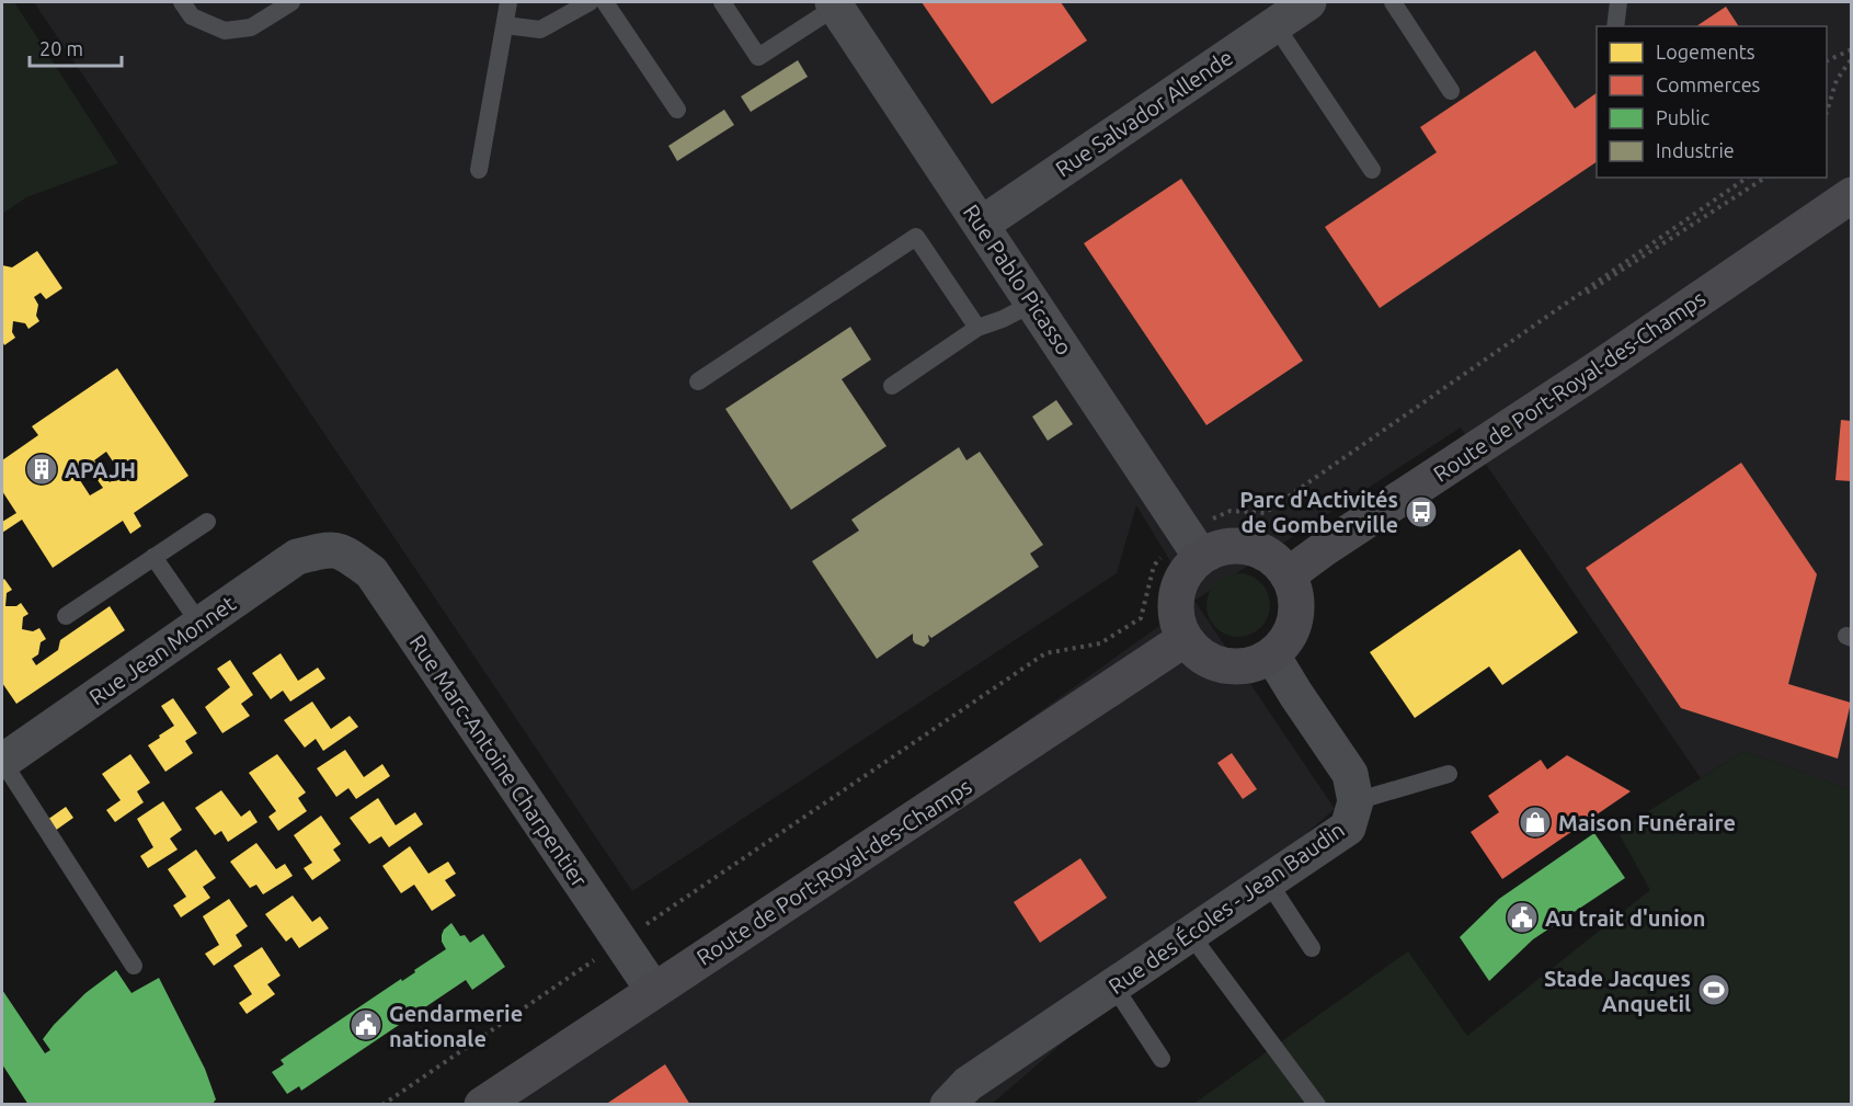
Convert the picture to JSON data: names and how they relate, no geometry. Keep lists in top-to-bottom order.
{
  "streets": {
    "main road": ["Route de Port-Royal-des-Champs"],
    "street": [
      "Rue Salvador Allende",
      "Rue Pablo Picasso",
      "Rue Jean Monnet",
      "Rue Marc-Antoine Charpentier",
      "Rue des Écoles - Jean Baudin"
    ]
  },
  "crossings": [
    ["Rue Salvador Allende", "Rue Pablo Picasso"],
    ["Rue Pablo Picasso", "Route de Port-Royal-des-Champs"],
    ["Rue Pablo Picasso", "Rue des Écoles - Jean Baudin"],
    ["Route de Port-Royal-des-Champs", "Rue Marc-Antoine Charpentier"],
    ["Route de Port-Royal-des-Champs", "Rue des Écoles - Jean Baudin"],
    ["Rue Jean Monnet", "Rue Marc-Antoine Charpentier"]
  ],
  "places": {
    "building": ["APAJH"],
    "bus stop": ["Parc d'Activités de Gomberville"],
    "shop": ["Maison Funéraire"],
    "public building": ["Au trait d'union", "Gendarmerie nationale"],
    "sports": ["Stade Jacques Anquetil"]
  },
  "legend": [
    "Logements",
    "Commerces",
    "Public",
    "Industrie"
  ],
  "scale_bar": "20 m"
}
